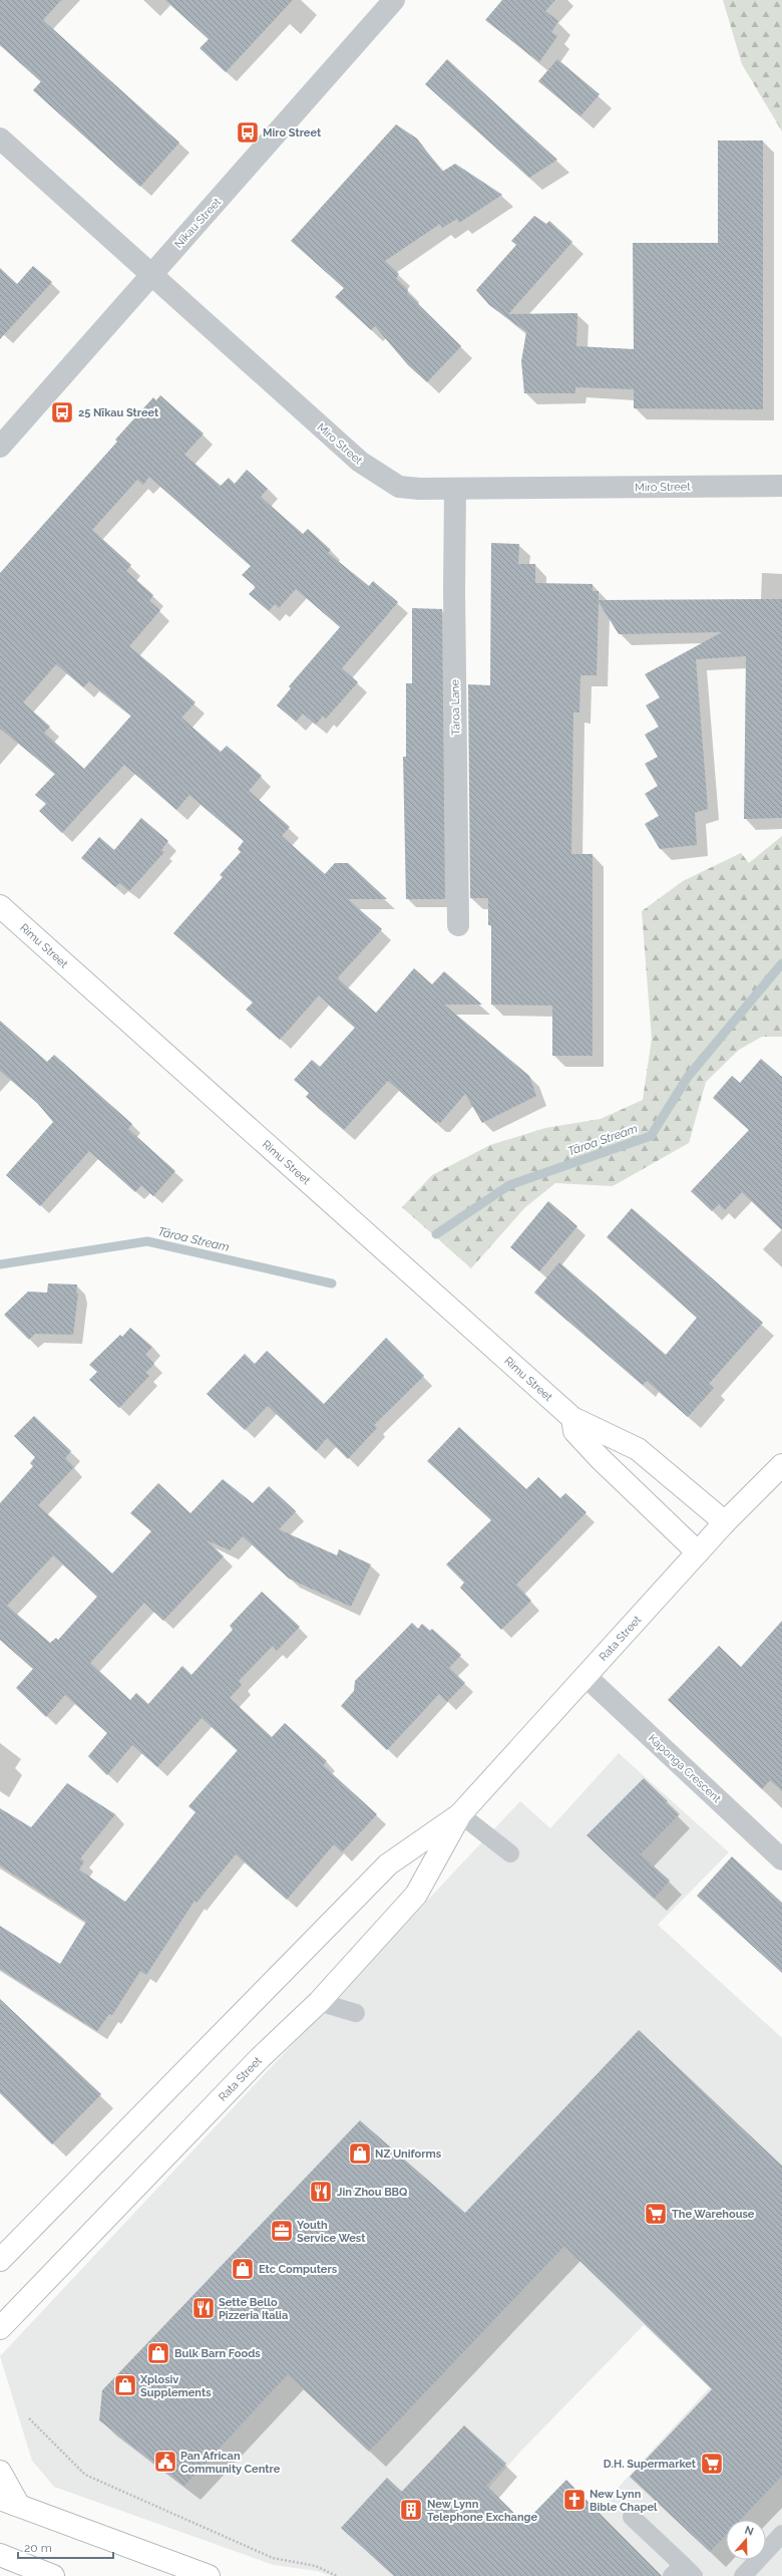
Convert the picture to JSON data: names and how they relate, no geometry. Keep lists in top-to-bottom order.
{
  "streets": {
    "main road": ["Rimu Street", "Rata Street"],
    "street": [
      "Nīkau Street",
      "Miro Street",
      "Tāroa Lane",
      "Kaponga Crescent"
    ]
  },
  "crossings": [
    ["Nīkau Street", "Miro Street"],
    ["Miro Street", "Tāroa Lane"],
    ["Rimu Street", "Rata Street"],
    ["Rata Street", "Kaponga Crescent"]
  ],
  "water": ["Tāroa Stream"],
  "places": {
    "bus stop": ["Miro Street", "25 Nīkau Street"],
    "shop": [
      "NZ Uniforms",
      "Etc Computers",
      "Bulk Barn Foods",
      "Xplosiv Supplements"
    ],
    "restaurant": ["Jin Zhou BBQ", "Sette Bello Pizzeria Italia"],
    "supermarket": ["The Warehouse", "D.H. Supermarket"],
    "office": ["Youth Service West"],
    "public building": ["Pan African Community Centre"],
    "church": ["New Lynn Bible Chapel"],
    "building": ["New Lynn Telephone Exchange"]
  },
  "scale_bar": "20 m",
  "north": "top"
}
